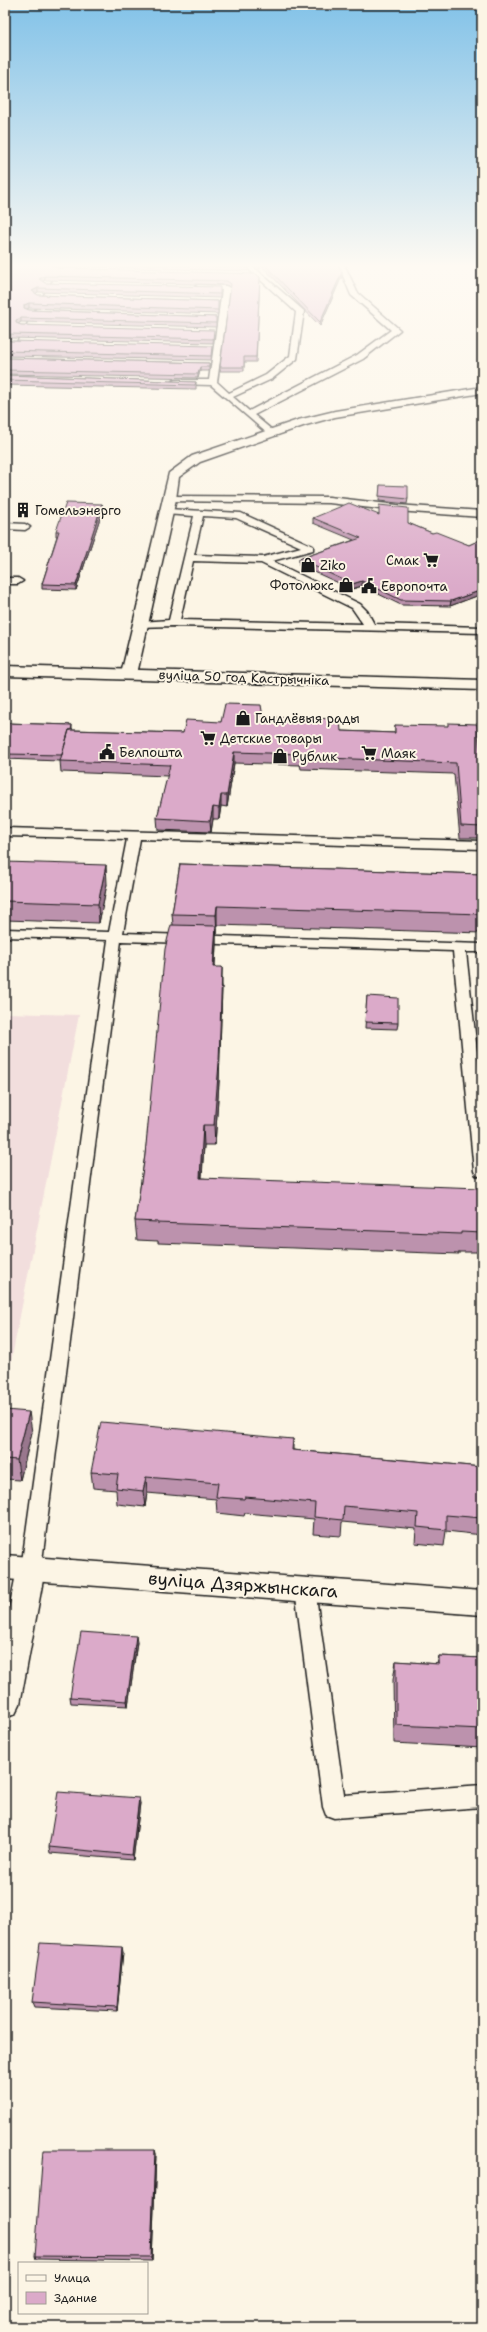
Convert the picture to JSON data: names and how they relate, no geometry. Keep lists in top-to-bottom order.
{
  "streets": {
    "street": ["вуліца 50 год Кастрычніка", "вуліца Дзяржынскага"]
  },
  "places": {
    "building": ["Гомельэнерго"],
    "supermarket": ["Смак", "Детские товары", "Маяк"],
    "shop": [
      "Ziko",
      "Фотолюкс",
      "Гандлёвыя рады",
      "Рублик"
    ],
    "public building": ["Европочта", "Белпошта"]
  },
  "legend": ["Улица", "Здание"]
}
